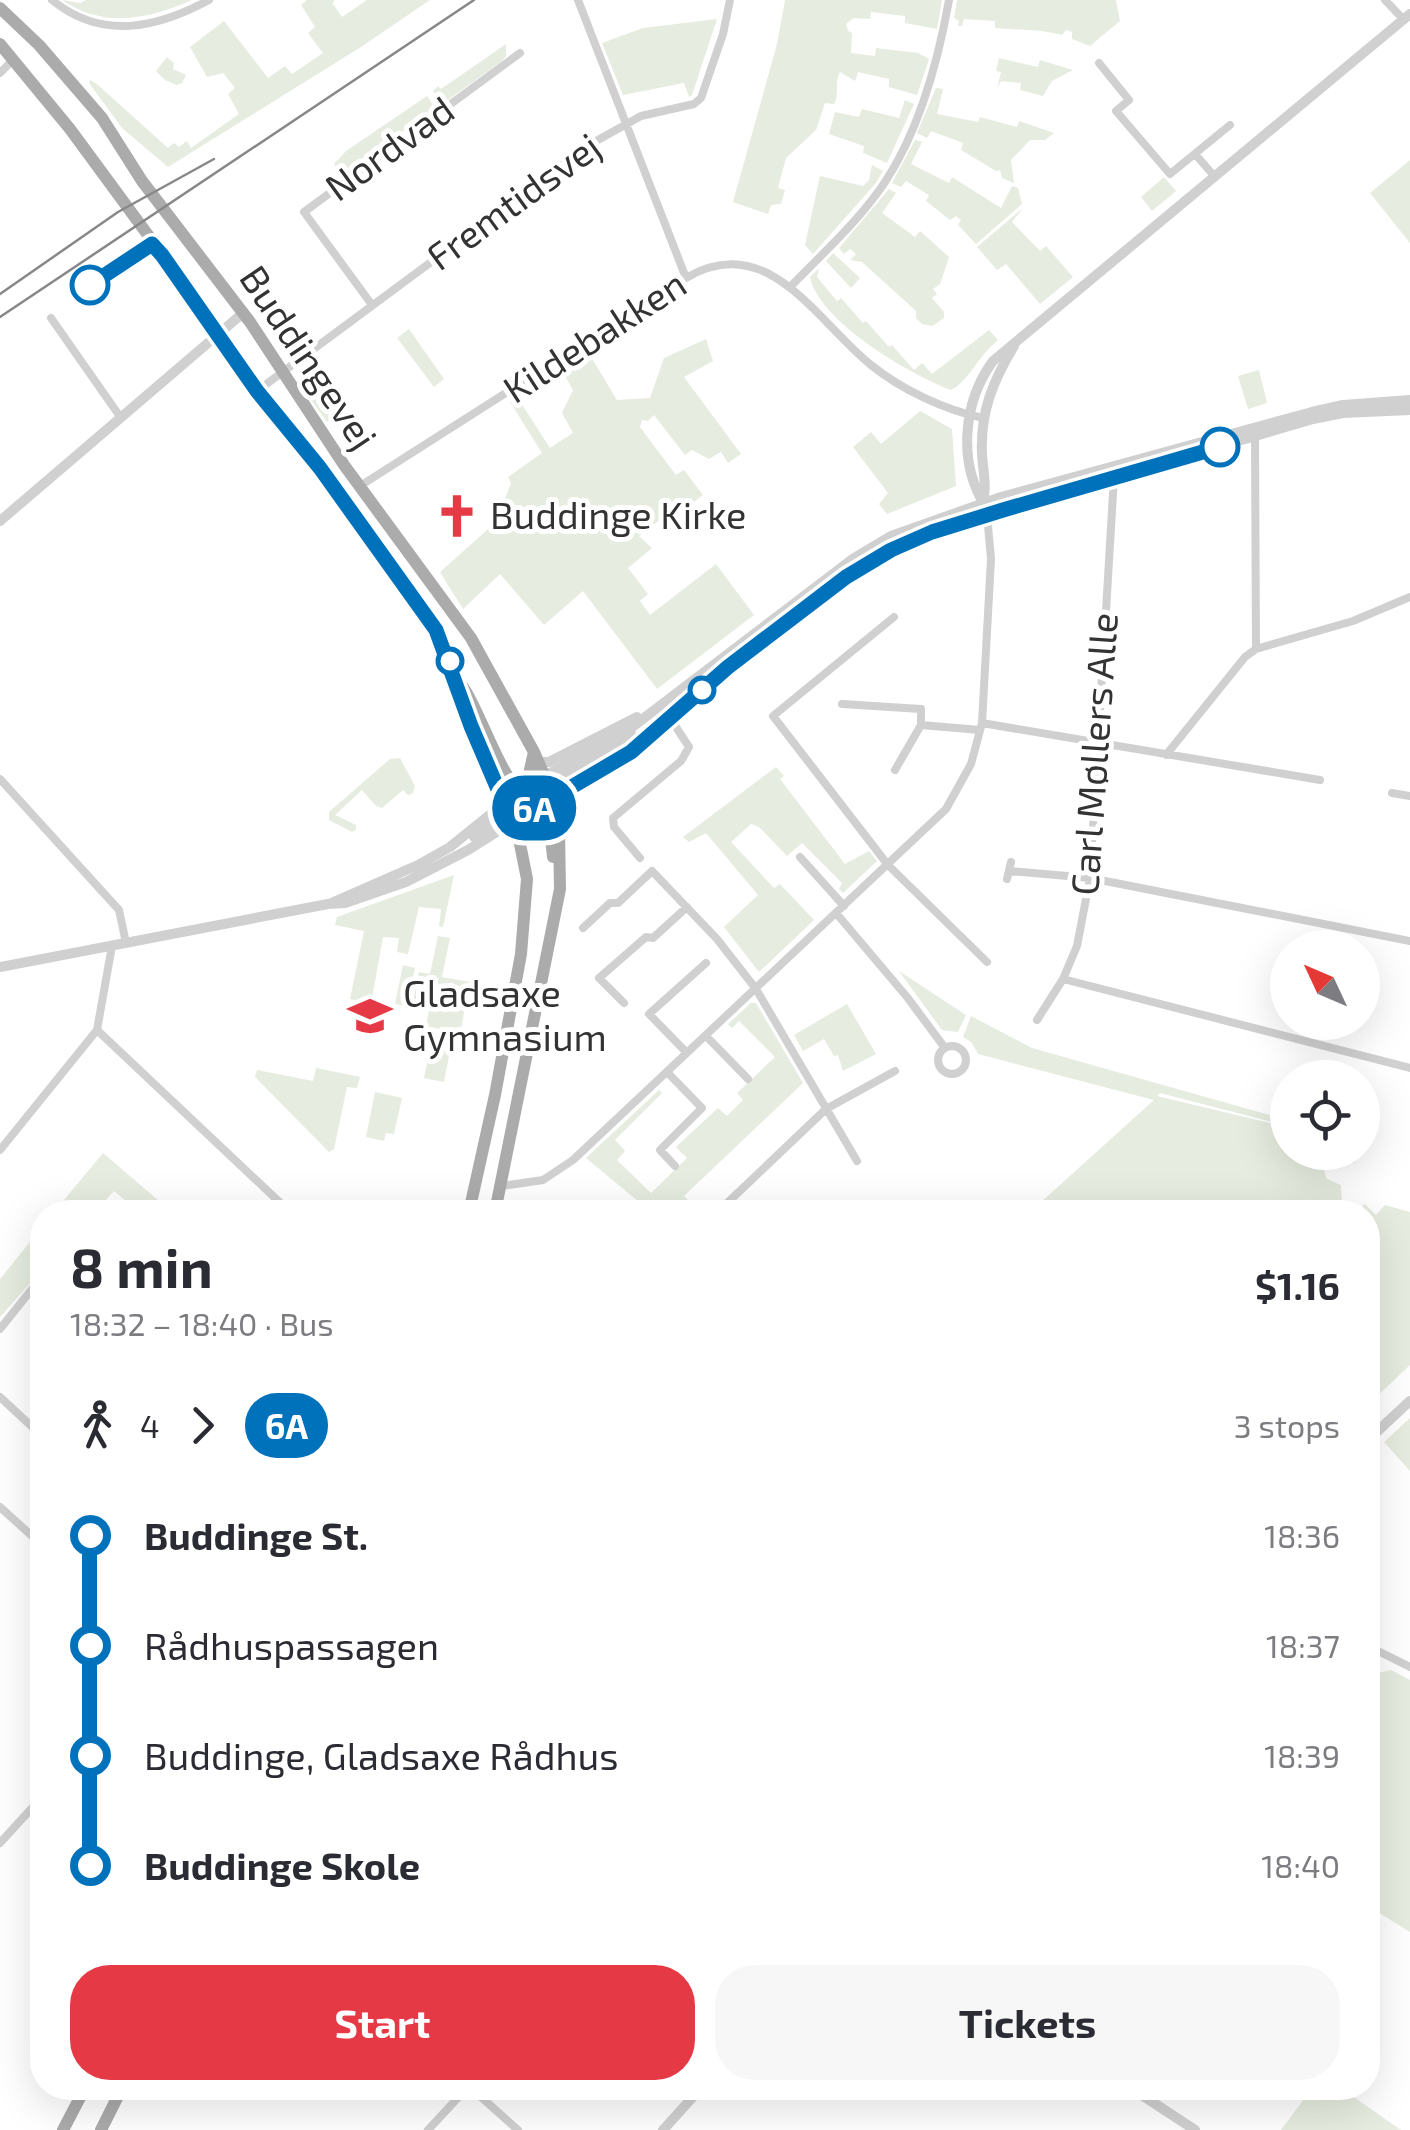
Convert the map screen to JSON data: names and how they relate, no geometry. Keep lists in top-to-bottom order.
{
  "streets": {
    "main road": ["Buddingevej"],
    "street": [
      "Nordvad",
      "Fremtidsvej",
      "Kildebakken",
      "Carl Møllers Alle"
    ]
  },
  "crossings": [
    ["Nordvad", "Fremtidsvej"],
    ["Fremtidsvej", "Buddingevej"],
    ["Kildebakken", "Buddingevej"]
  ],
  "places": {
    "church": ["Buddinge Kirke"],
    "school or university": ["Gladsaxe Gymnasium"]
  },
  "lines": ["bus line 6A"],
  "north": "top left",
  "page": {
    "on_map": "6A",
    "heading": ["8 min", "18:32 – 18:40 · Bus", "$1.16"],
    "legs": ["4", "6A", "3 stops"],
    "list": [
      {
        "name": "Buddinge St.",
        "value": "18:36"
      },
      {
        "name": "Rådhuspassagen",
        "value": "18:37"
      },
      {
        "name": "Buddinge, Gladsaxe Rådhus",
        "value": "18:39"
      },
      {
        "name": "Buddinge Skole",
        "value": "18:40"
      }
    ],
    "buttons": ["Start", "Tickets"]
  }
}
